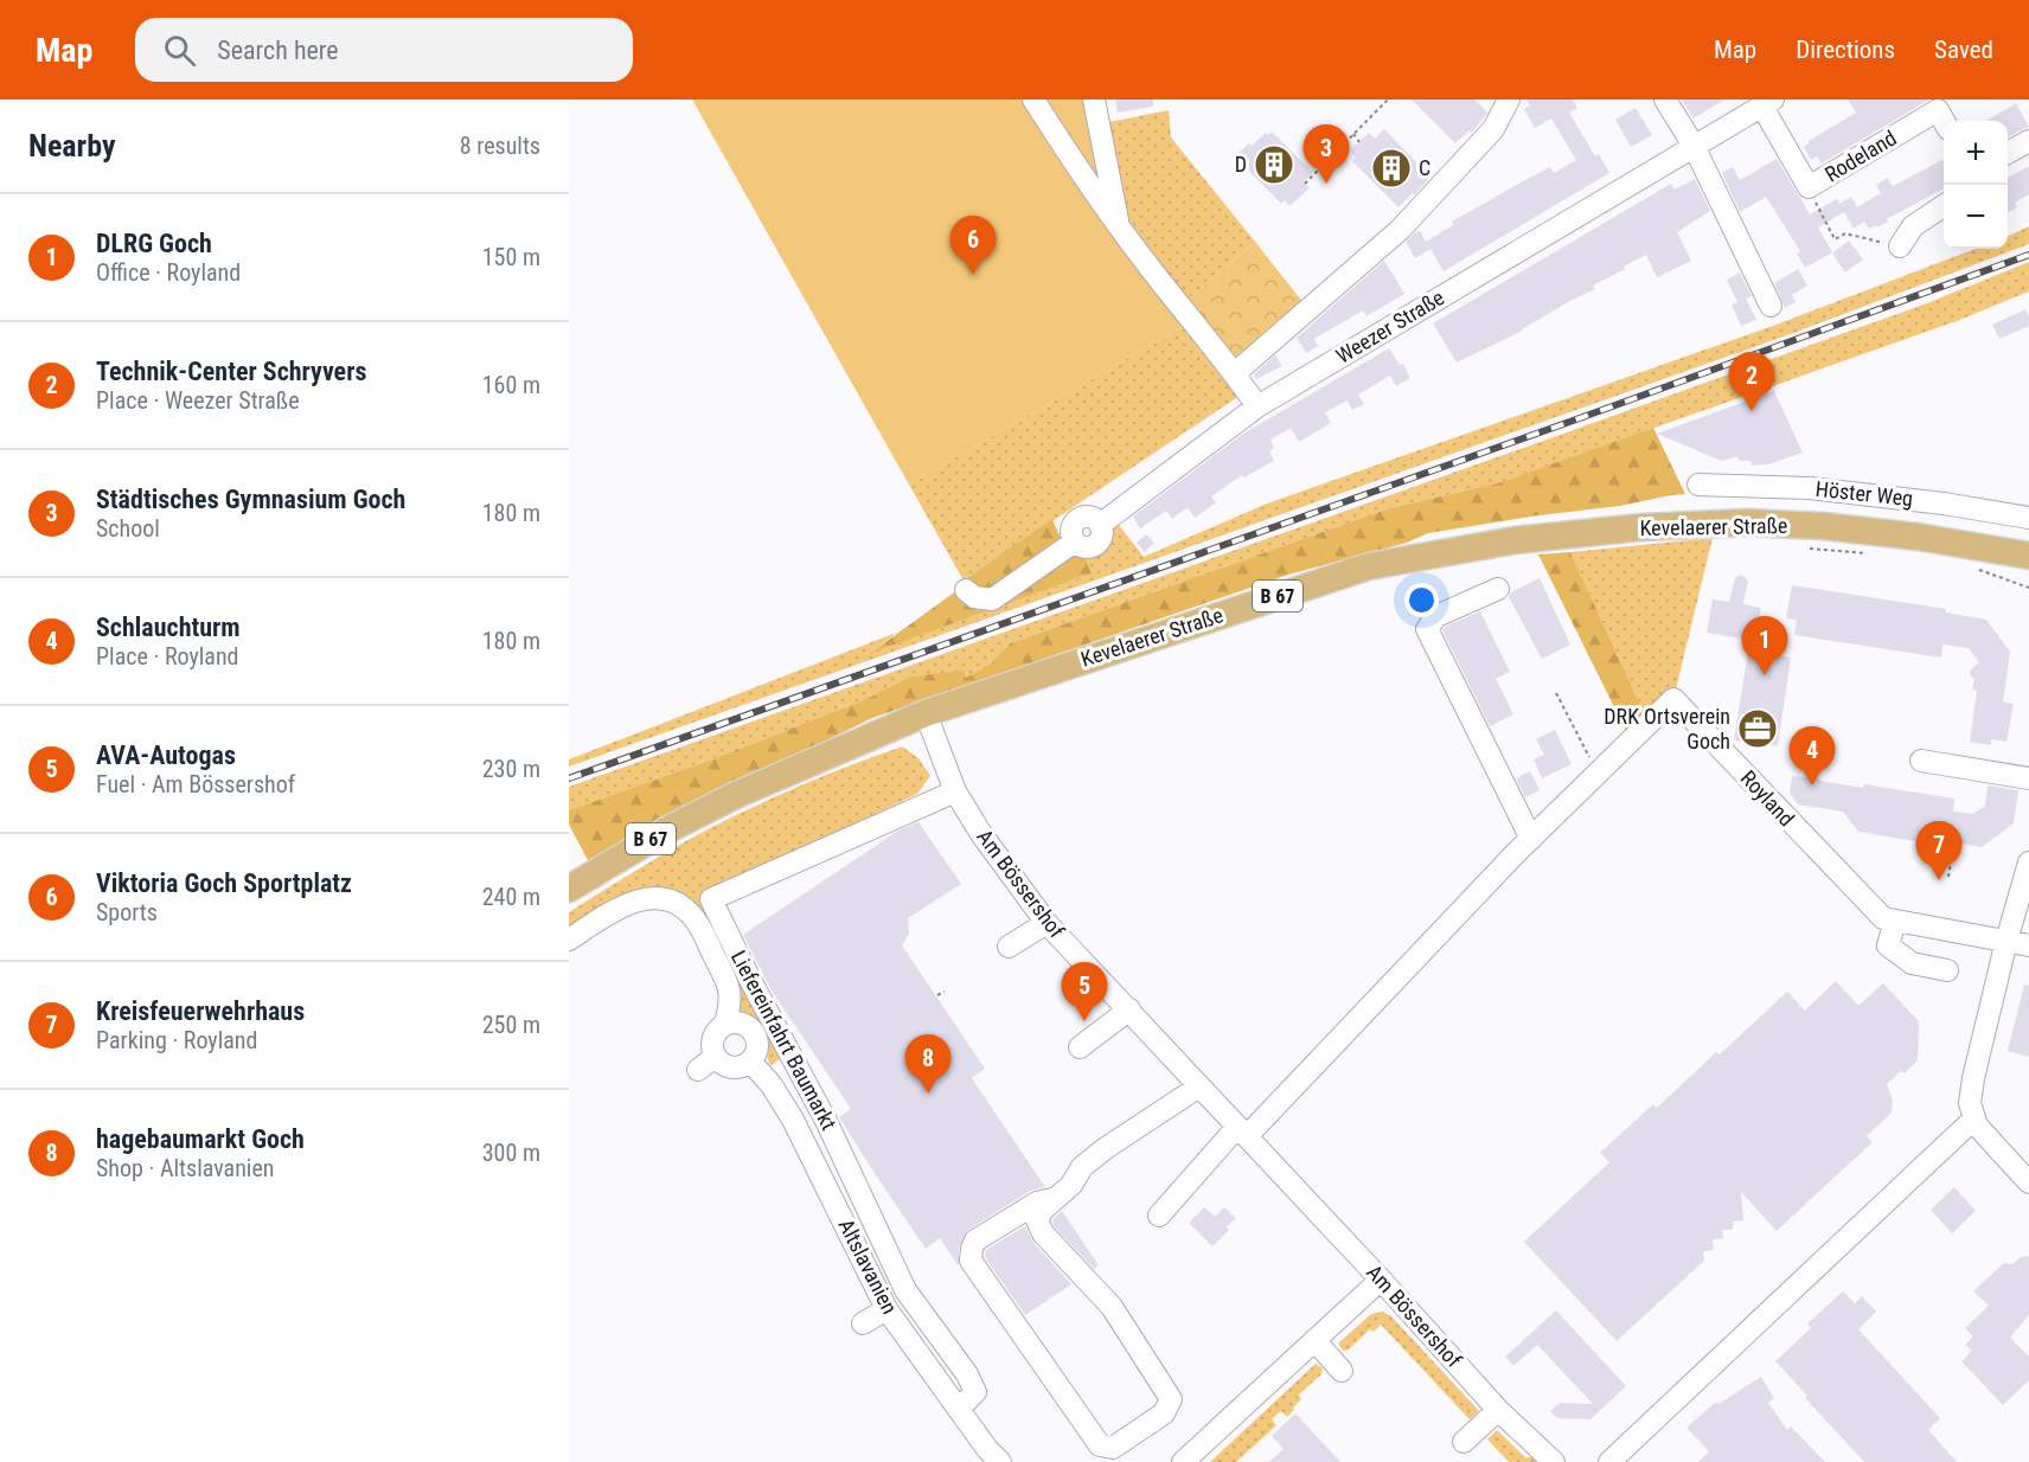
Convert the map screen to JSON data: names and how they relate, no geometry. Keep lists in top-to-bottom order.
{
  "streets": {
    "main road": ["Kevelaerer Straße", "B 67"],
    "street": [
      "Rodeland",
      "Weezer Straße",
      "Höster Weg",
      "Royland",
      "Am Bössershof",
      "Liefereinfahrt Baumarkt",
      "Altslavanien"
    ]
  },
  "crossings": [
    ["Rodeland", "Weezer Straße"],
    ["Kevelaerer Straße", "Am Bössershof"],
    ["Royland", "Am Bössershof"],
    ["Am Bössershof", "Liefereinfahrt Baumarkt"],
    ["Liefereinfahrt Baumarkt", "Altslavanien"]
  ],
  "places": {
    "building": ["D", "C"],
    "office": ["DRK Ortsverein Goch"]
  },
  "page": {
    "header": "Map",
    "search": "Search here",
    "nav": ["Map", "Directions", "Saved"],
    "heading": ["Nearby", "8 results"],
    "map_buttons": ["+", "−"],
    "pins": [
      "3",
      "6",
      "2",
      "1",
      "4",
      "7",
      "5",
      "8"
    ],
    "list": [
      {
        "mark": "1",
        "name": "DLRG Goch",
        "note": "Office · Royland",
        "value": "150 m"
      },
      {
        "mark": "2",
        "name": "Technik-Center Schryvers",
        "note": "Place · Weezer Straße",
        "value": "160 m"
      },
      {
        "mark": "3",
        "name": "Städtisches Gymnasium Goch",
        "note": "School",
        "value": "180 m"
      },
      {
        "mark": "4",
        "name": "Schlauchturm",
        "note": "Place · Royland",
        "value": "180 m"
      },
      {
        "mark": "5",
        "name": "AVA-Autogas",
        "note": "Fuel · Am Bössershof",
        "value": "230 m"
      },
      {
        "mark": "6",
        "name": "Viktoria Goch Sportplatz",
        "note": "Sports",
        "value": "240 m"
      },
      {
        "mark": "7",
        "name": "Kreisfeuerwehrhaus",
        "note": "Parking · Royland",
        "value": "250 m"
      },
      {
        "mark": "8",
        "name": "hagebaumarkt Goch",
        "note": "Shop · Altslavanien",
        "value": "300 m"
      }
    ]
  }
}
